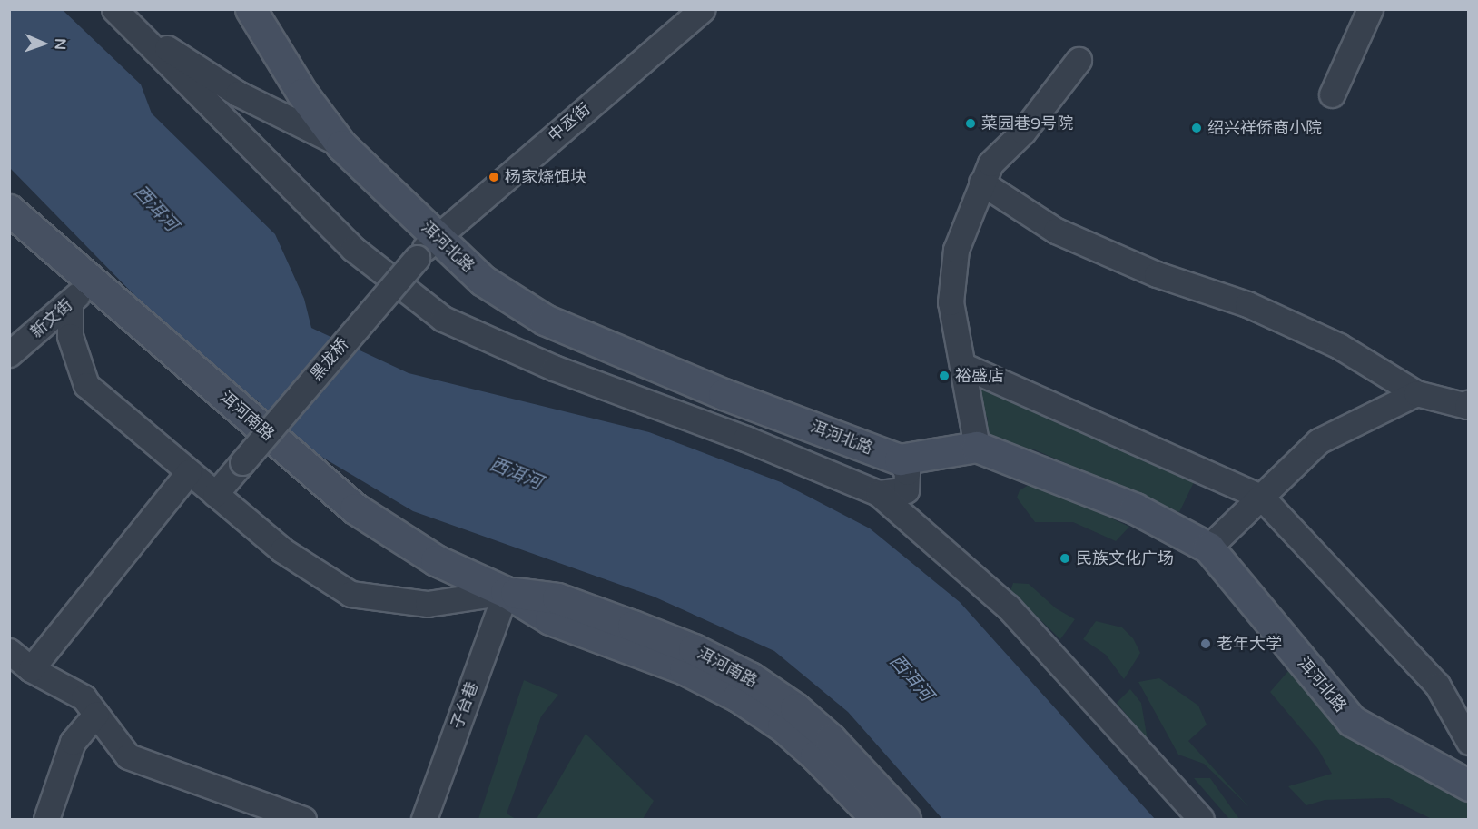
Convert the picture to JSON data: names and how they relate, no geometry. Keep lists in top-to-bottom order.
{
  "streets": {
    "main road": ["洱河北路", "洱河南路"],
    "street": [
      "中丞街",
      "新文街",
      "黑龙桥",
      "子台巷"
    ]
  },
  "crossings": [
    ["中丞街", "洱河北路"],
    ["中丞街", "黑龙桥"],
    ["洱河北路", "黑龙桥"],
    ["新文街", "洱河南路"],
    ["洱河南路", "子台巷"]
  ],
  "water": ["西洱河"],
  "places": [
    "菜园巷9号院",
    "绍兴祥侨商小院",
    "杨家烧饵块",
    "裕盛店",
    "民族文化广场",
    "老年大学"
  ],
  "north": "right"
}
